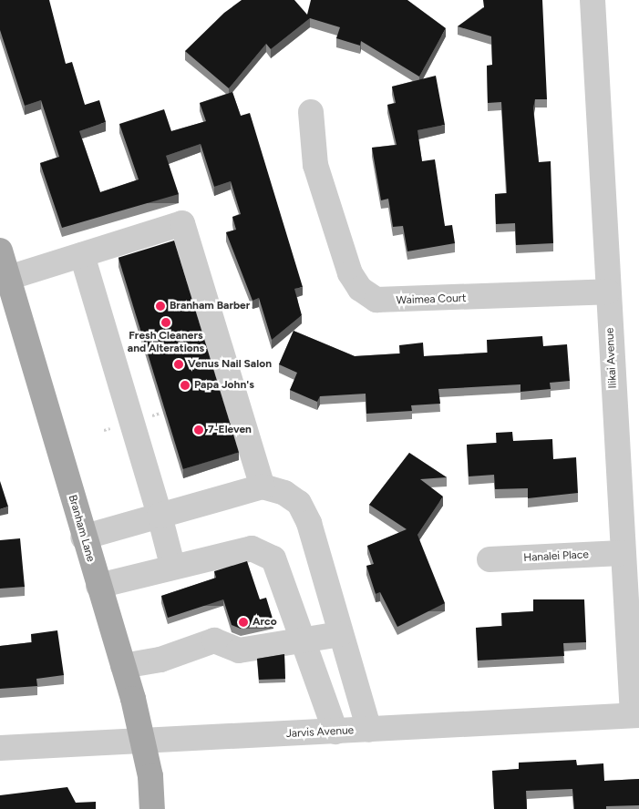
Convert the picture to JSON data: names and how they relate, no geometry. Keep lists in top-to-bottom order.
{
  "streets": {
    "main road": ["Branham Lane"],
    "street": [
      "Waimea Court",
      "Ilikai Avenue",
      "Hanalei Place",
      "Jarvis Avenue"
    ]
  },
  "crossings": [
    ["Waimea Court", "Ilikai Avenue"],
    ["Ilikai Avenue", "Hanalei Place"],
    ["Ilikai Avenue", "Jarvis Avenue"],
    ["Branham Lane", "Jarvis Avenue"]
  ],
  "places": [
    "Branham Barber",
    "Fresh Cleaners and Alterations",
    "Venus Nail Salon",
    "Papa John's",
    "7-Eleven",
    "Arco"
  ]
}
